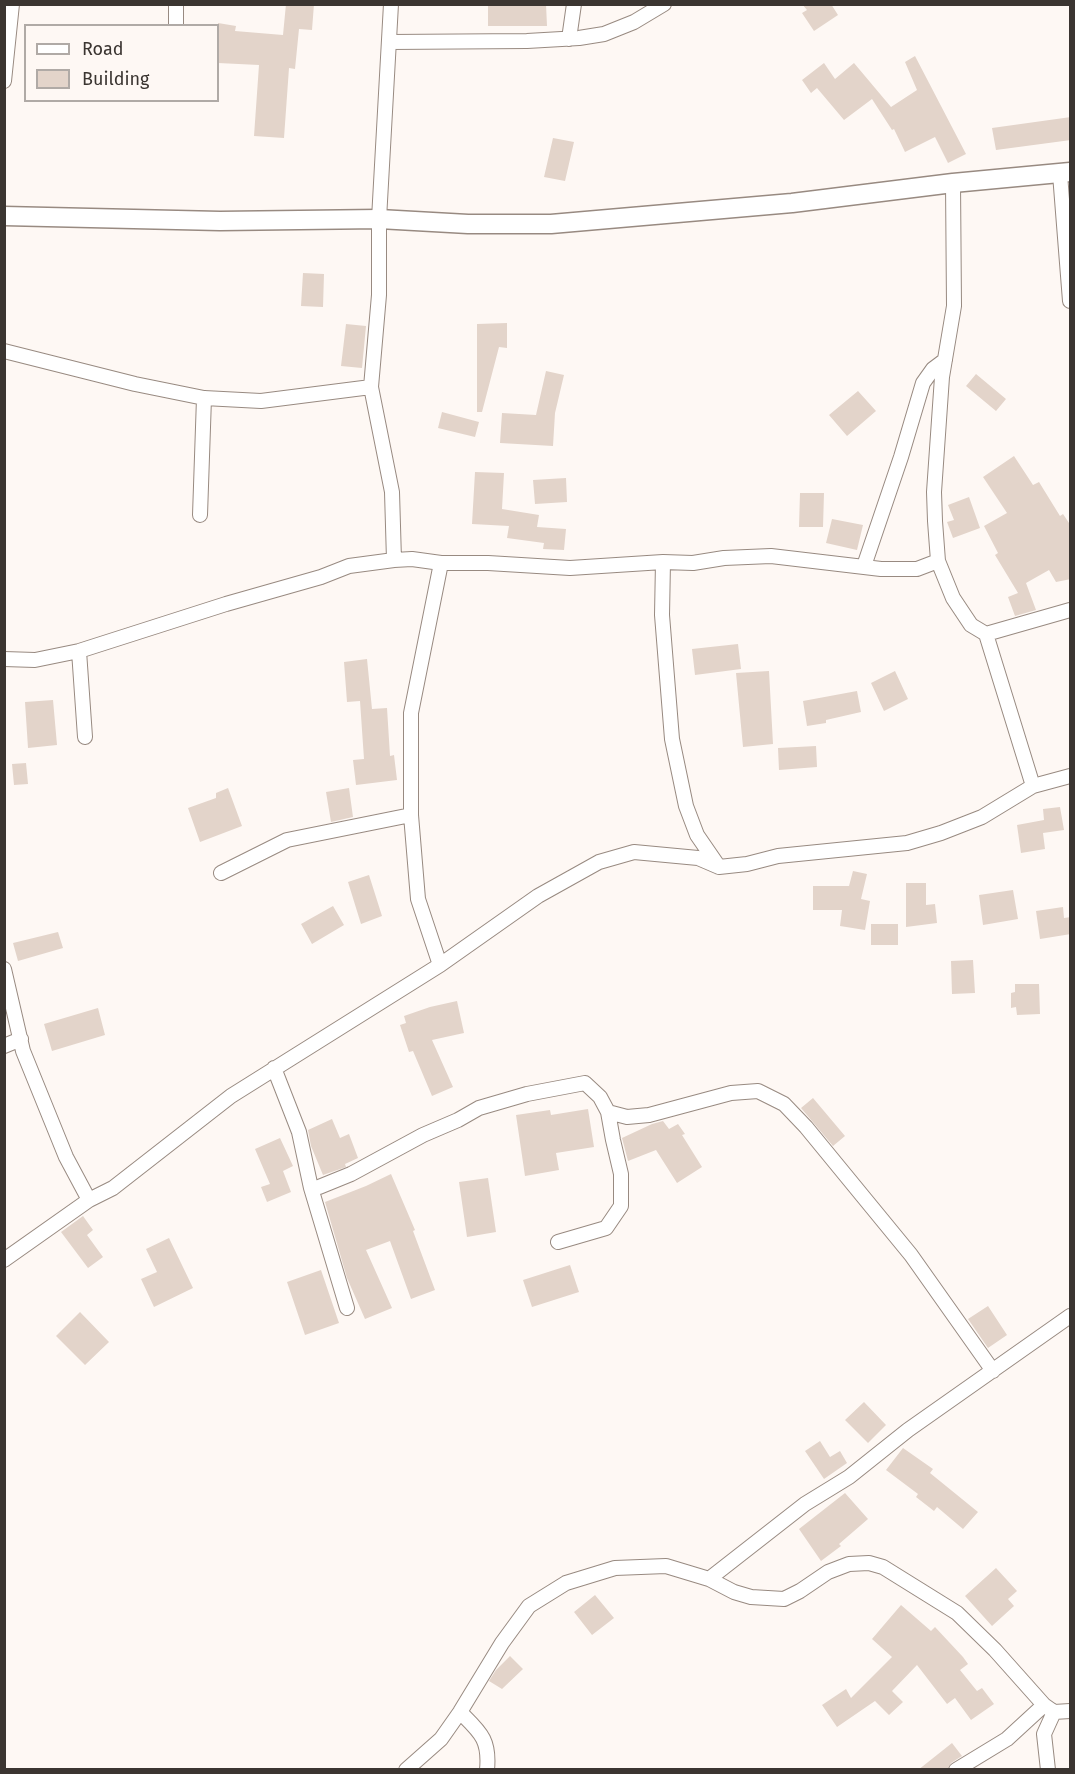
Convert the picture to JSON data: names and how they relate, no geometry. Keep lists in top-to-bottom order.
{
  "legend": ["Road", "Building"]
}
